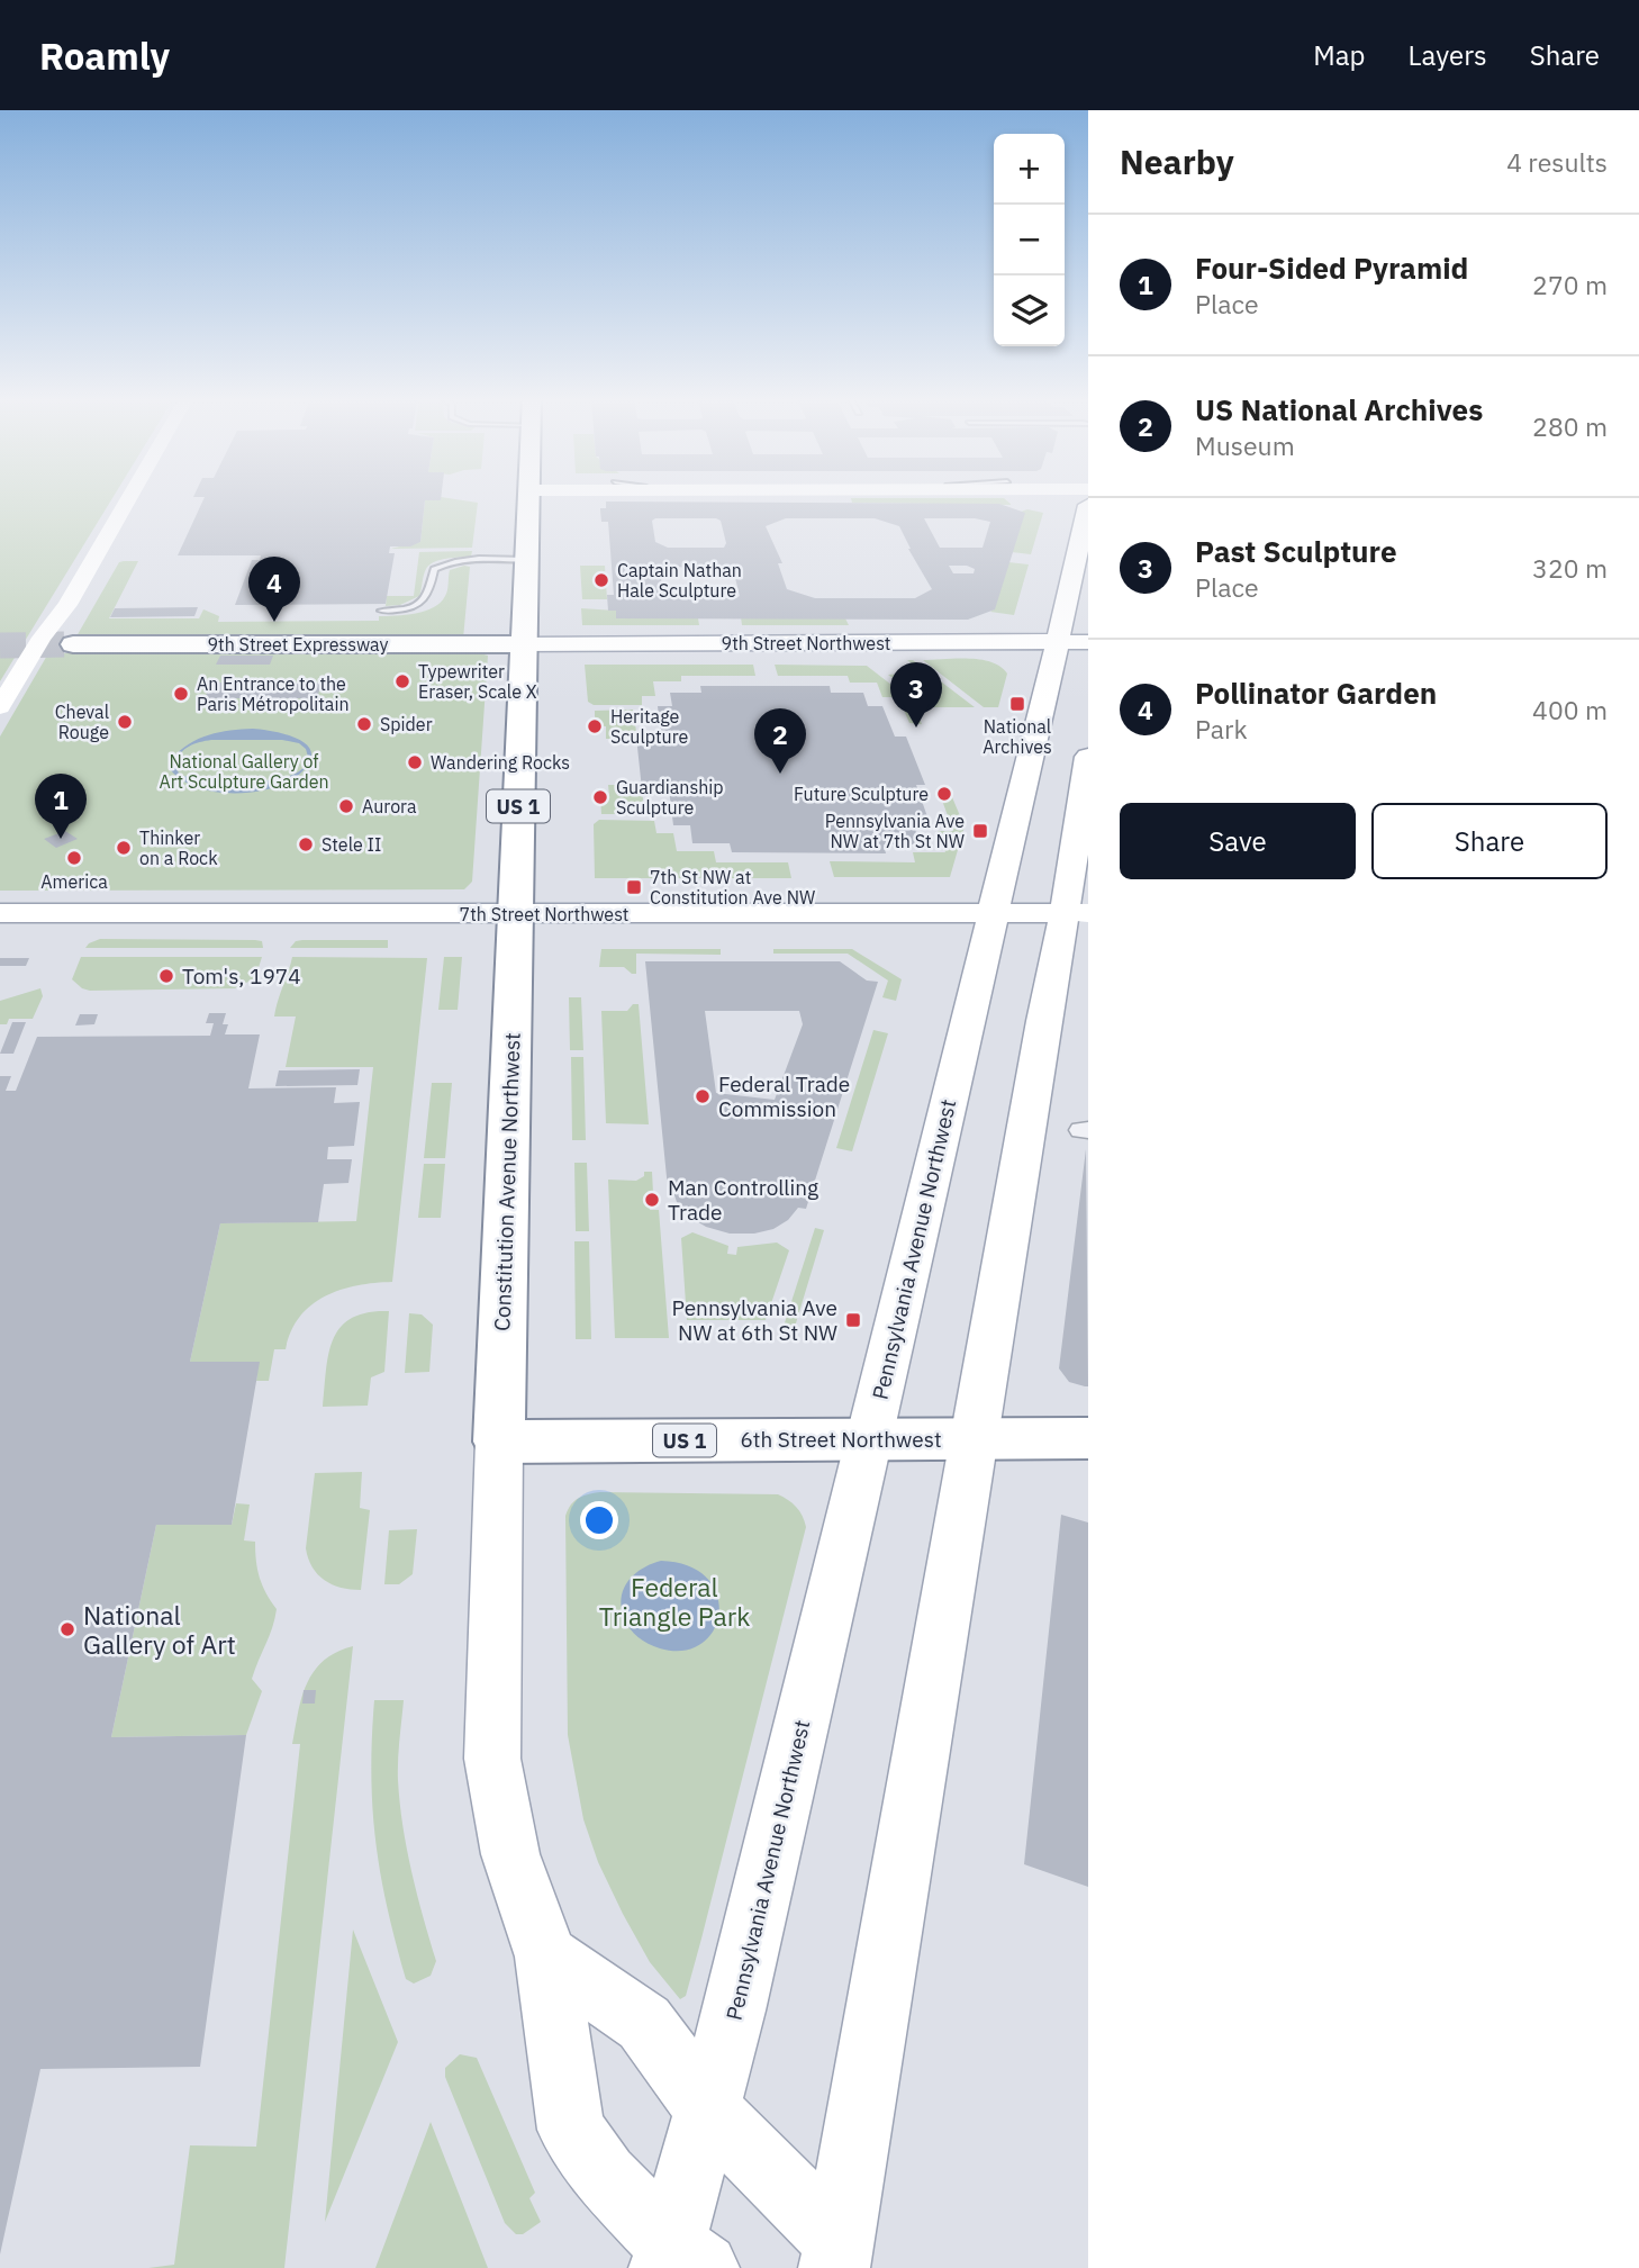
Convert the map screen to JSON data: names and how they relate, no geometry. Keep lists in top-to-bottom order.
{
  "streets": {
    "highway": [
      "9th Street Expressway",
      "US 1",
      "Constitution Avenue Northwest",
      "6th Street Northwest"
    ],
    "main road": ["9th Street Northwest", "7th Street Northwest", "Pennsylvania Avenue Northwest"]
  },
  "crossings": [
    ["9th Street Northwest", "9th Street Expressway"],
    ["9th Street Northwest", "Constitution Avenue Northwest"],
    ["9th Street Northwest", "Pennsylvania Avenue Northwest"],
    ["9th Street Expressway", "Constitution Avenue Northwest"],
    ["7th Street Northwest", "Constitution Avenue Northwest"],
    ["7th Street Northwest", "Pennsylvania Avenue Northwest"],
    ["Constitution Avenue Northwest", "Pennsylvania Avenue Northwest"],
    ["Constitution Avenue Northwest", "6th Street Northwest"],
    ["Pennsylvania Avenue Northwest", "6th Street Northwest"]
  ],
  "parks": ["National Gallery of Art Sculpture Garden", "Federal Triangle Park"],
  "places": {
    "other": [
      "Captain Nathan Hale Sculpture",
      "Typewriter Eraser, Scale X",
      "An Entrance to the Paris Métropolitain",
      "Cheval Rouge",
      "Spider",
      "Heritage Sculpture",
      "Wandering Rocks",
      "Future Sculpture",
      "Guardianship Sculpture",
      "Aurora",
      "Stele II",
      "Thinker on a Rock",
      "America",
      "Tom's, 1974",
      "Federal Trade Commission",
      "Man Controlling Trade",
      "National Gallery of Art"
    ],
    "transit": [
      "National Archives",
      "Pennsylvania Ave NW at 7th St NW",
      "7th St NW at Constitution Ave NW",
      "Pennsylvania Ave NW at 6th St NW"
    ]
  },
  "page": {
    "header": "Roamly",
    "nav": ["Map", "Layers", "Share"],
    "heading": ["Nearby", "4 results"],
    "map_buttons": ["+", "−"],
    "list": [
      {
        "mark": "1",
        "name": "Four-Sided Pyramid",
        "note": "Place",
        "value": "270 m"
      },
      {
        "mark": "2",
        "name": "US National Archives",
        "note": "Museum",
        "value": "280 m"
      },
      {
        "mark": "3",
        "name": "Past Sculpture",
        "note": "Place",
        "value": "320 m"
      },
      {
        "mark": "4",
        "name": "Pollinator Garden",
        "note": "Park",
        "value": "400 m"
      }
    ],
    "pins": [
      "4",
      "3",
      "2",
      "1"
    ],
    "buttons": ["Save", "Share"]
  }
}
